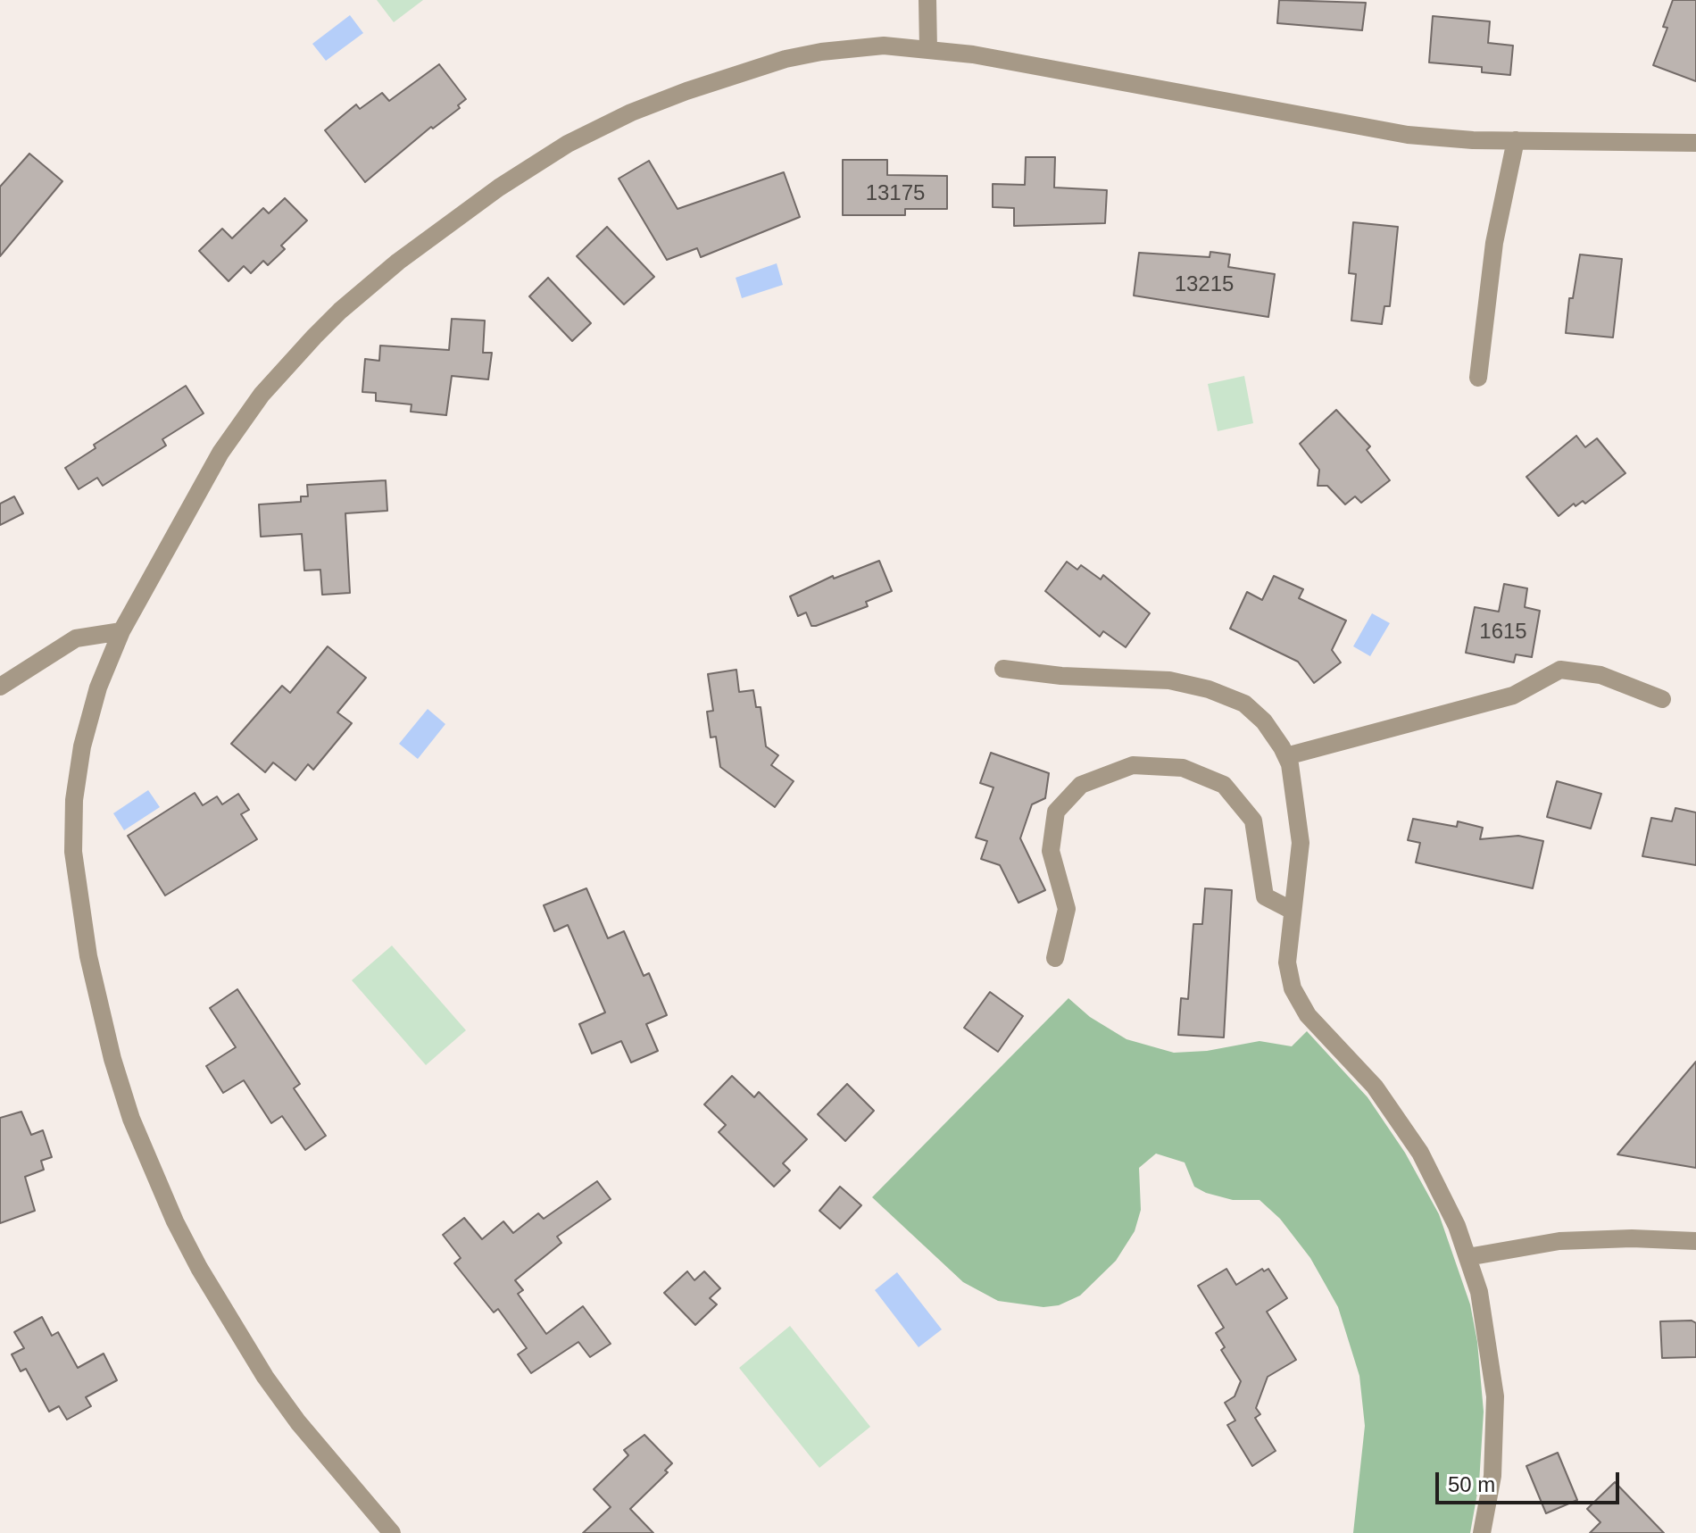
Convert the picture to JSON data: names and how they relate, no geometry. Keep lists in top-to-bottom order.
{
  "house_numbers": ["13175", "13215", "1615"],
  "scale_bar": "50 m"
}
